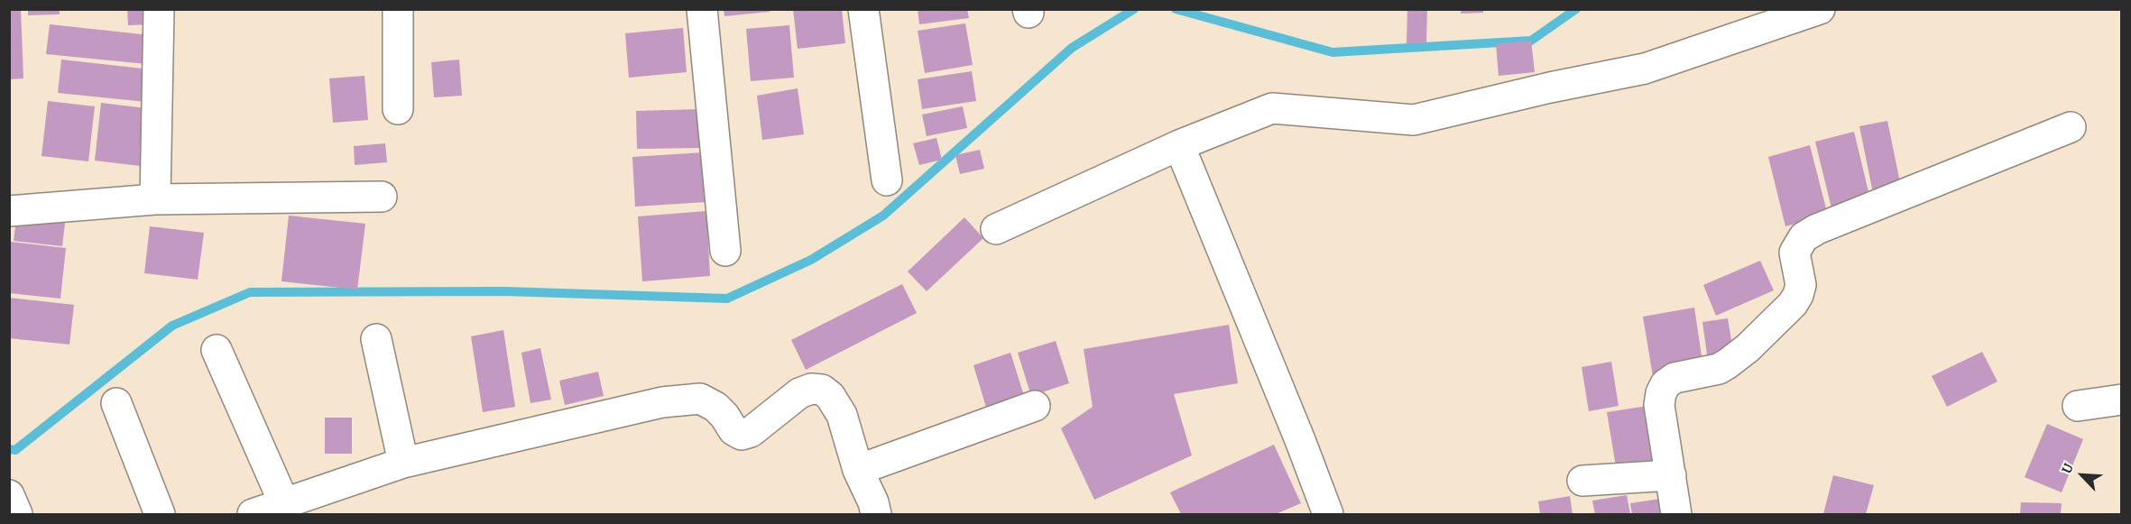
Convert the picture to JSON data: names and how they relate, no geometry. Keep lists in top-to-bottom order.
{
  "north": "top left"
}
